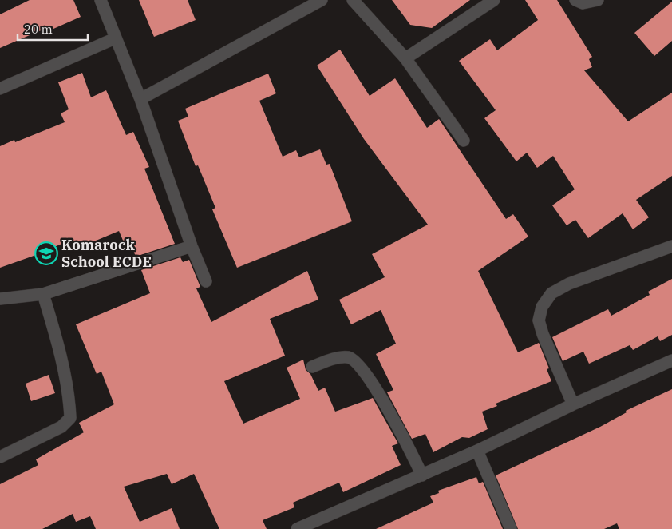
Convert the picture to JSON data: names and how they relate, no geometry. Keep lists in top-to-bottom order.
{
  "places": {
    "school or university": ["Komarock School ECDE"]
  },
  "scale_bar": "20 m"
}
